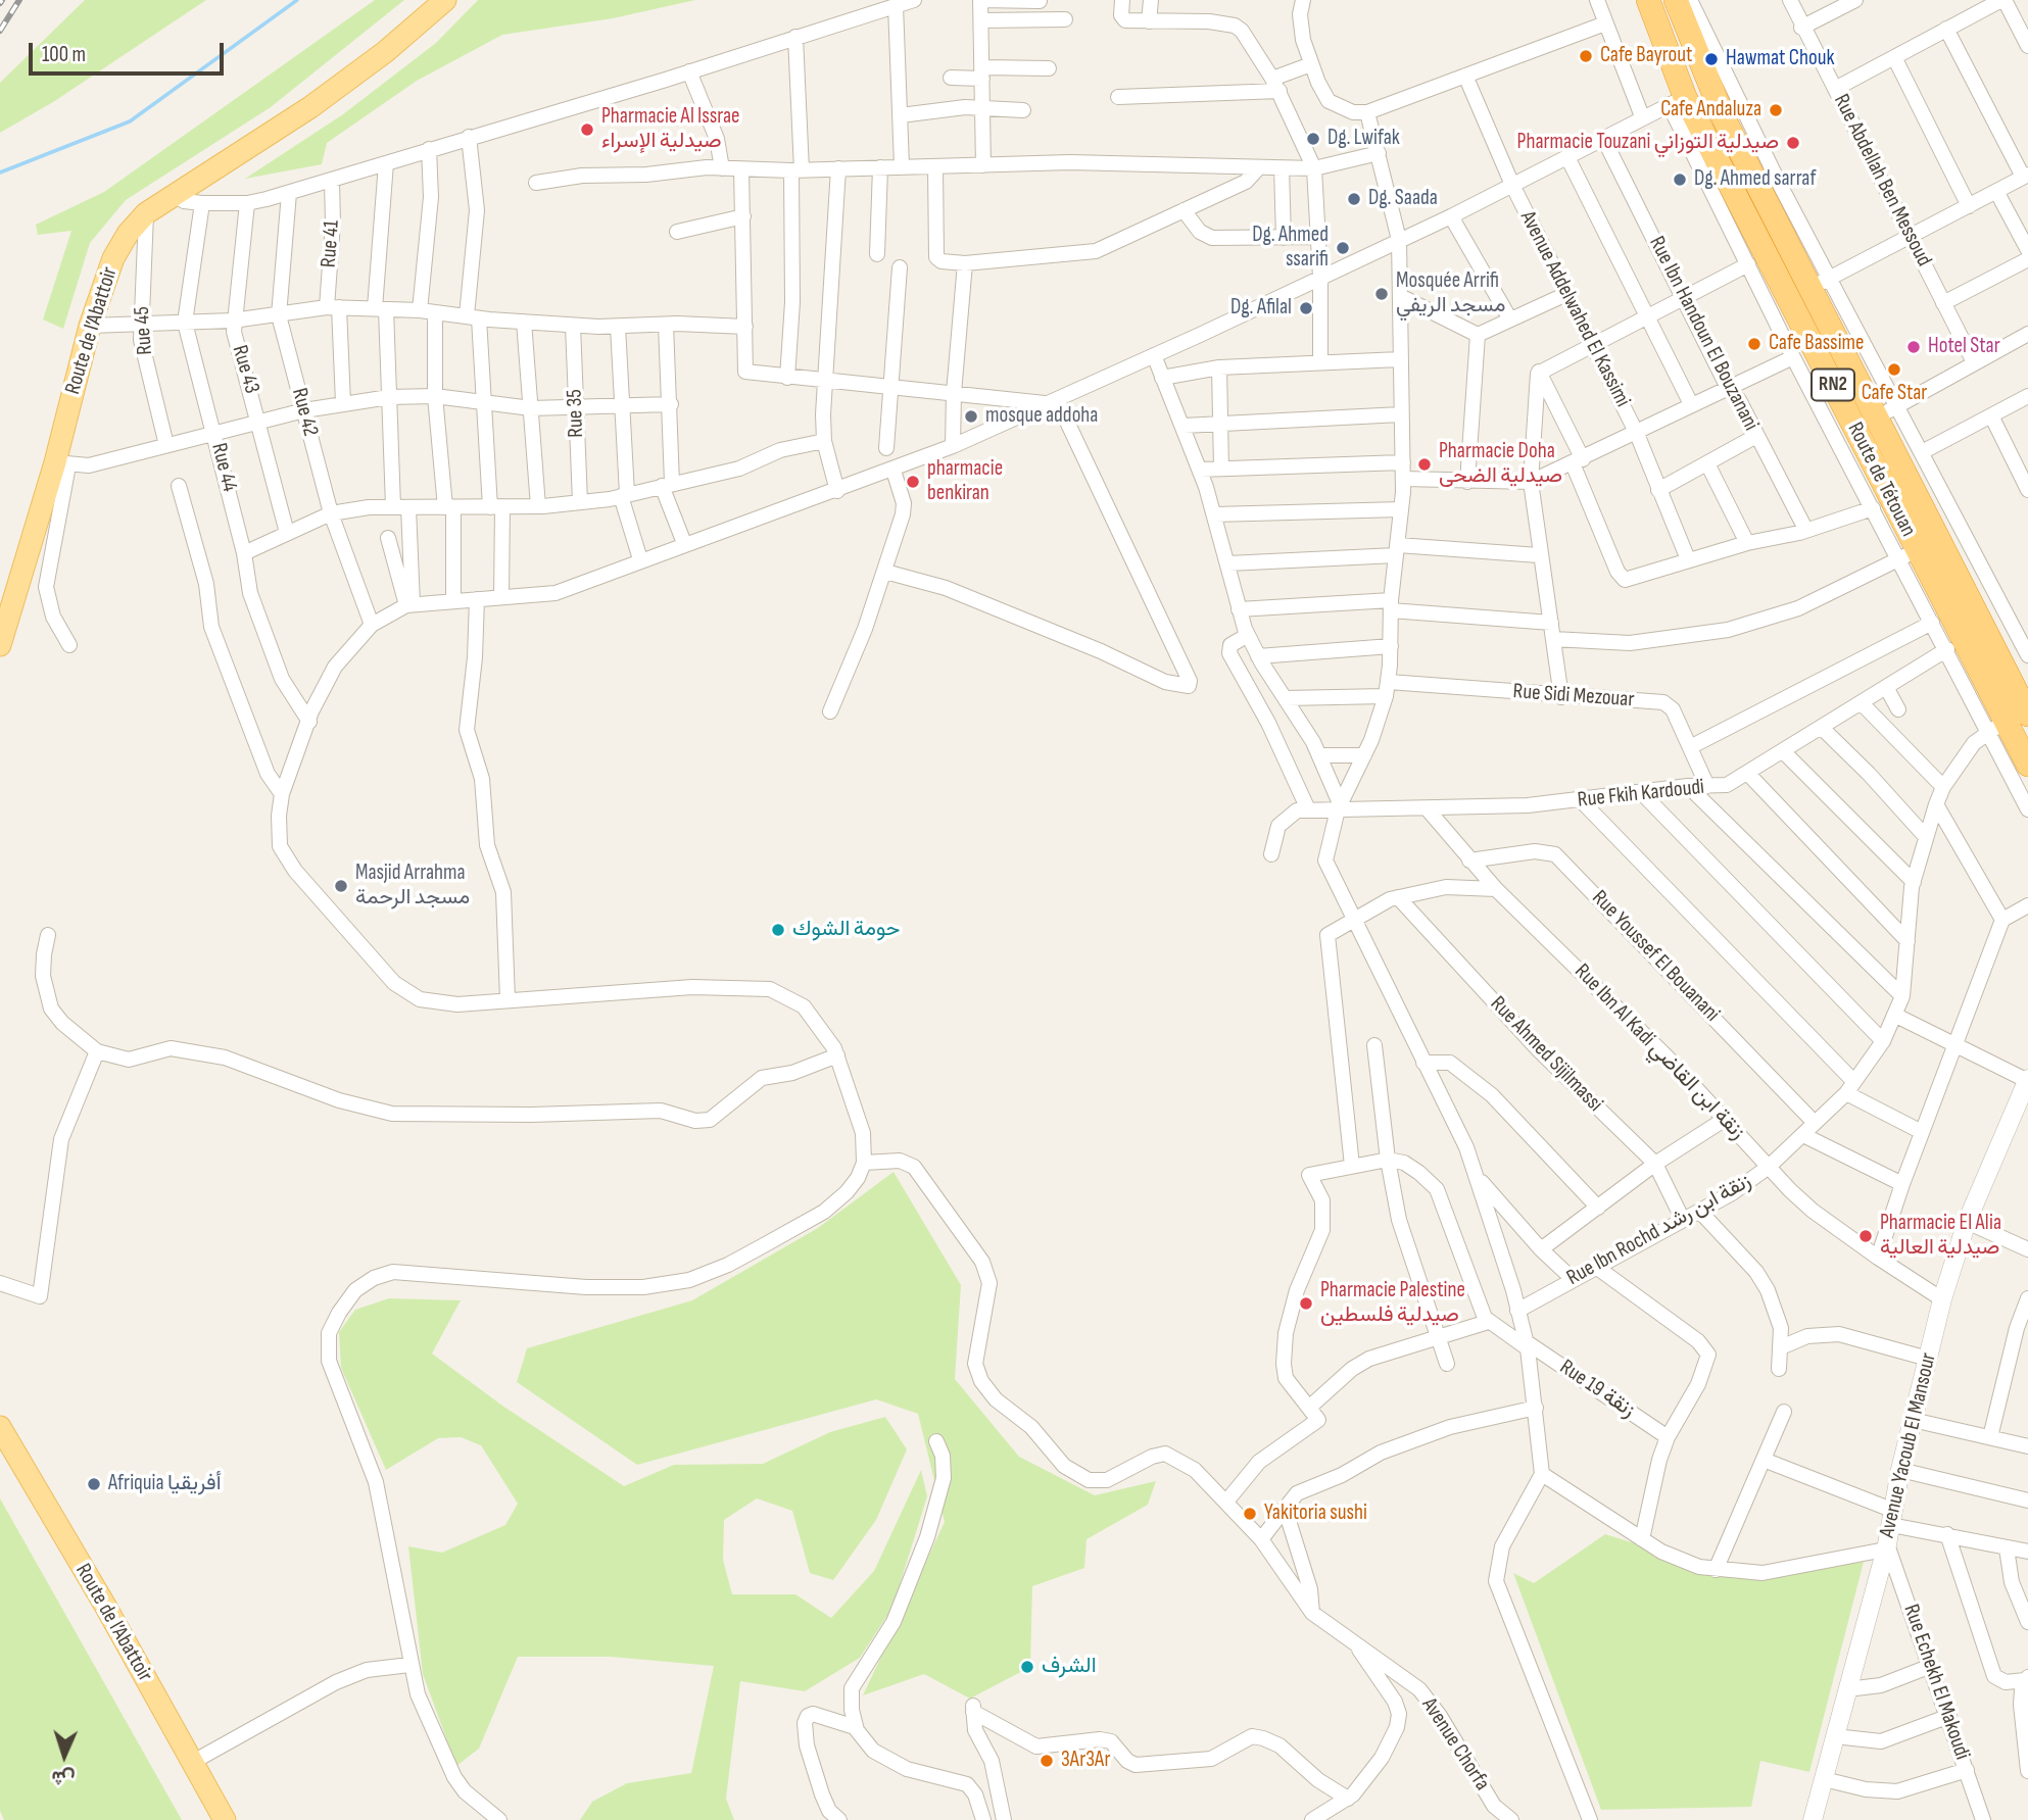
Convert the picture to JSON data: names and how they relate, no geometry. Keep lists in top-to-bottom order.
{
  "streets": {
    "highway": ["RN2", "Route de Tétouan"],
    "main road": ["Route de l’Abattoir"],
    "street": [
      "Rue Abdellah Ben Messoud",
      "Rue 41",
      "Avenue Addelwahed El Kassimi",
      "Rue 45",
      "Rue Ibn Handoun El Bouzanani",
      "Rue 43",
      "Rue 42",
      "Rue 35",
      "Rue 44",
      "Rue Sidi Mezouar",
      "Rue Fkih Kardoudi",
      "Rue Youssef El Bouanani",
      "Rue Ibn Al Kadi زنقة ابن القاضي",
      "Rue Ahmed Sijilmassi",
      "Rue Ibn Rochd زنقة ابن رشد",
      "Rue 19 زنقة",
      "Avenue Yacoub El Mansour",
      "Rue Echekh El Makoudi",
      "Avenue Chorfa"
    ]
  },
  "crossings": [
    ["Route de l’Abattoir", "Rue 45"],
    ["Route de Tétouan", "Rue Ibn Rochd زنقة ابن رشد"],
    ["Rue Sidi Mezouar", "Rue Fkih Kardoudi"],
    ["Rue Fkih Kardoudi", "Rue Ibn Al Kadi زنقة ابن القاضي"],
    ["Rue Youssef El Bouanani", "Rue Ibn Al Kadi زنقة ابن القاضي"],
    ["Rue Youssef El Bouanani", "Rue Ibn Rochd زنقة ابن رشد"],
    ["Rue Ibn Al Kadi زنقة ابن القاضي", "Rue Ibn Rochd زنقة ابن رشد"],
    ["Rue Ibn Al Kadi زنقة ابن القاضي", "Avenue Yacoub El Mansour"],
    ["Rue Ahmed Sijilmassi", "Rue Ibn Rochd زنقة ابن رشد"],
    ["Avenue Yacoub El Mansour", "Rue Echekh El Makoudi"]
  ],
  "places": [
    "Cafe Bayrout",
    "Hawmat Chouk",
    "Cafe Andaluza",
    "Pharmacie Al Issrae صيدلية الإسراء",
    "Dg. Lwifak",
    "Pharmacie Touzani صيدلية التوزاني",
    "Dg. Ahmed sarraf",
    "Dg. Saada",
    "Dg. Ahmed ssarifi",
    "Mosquée Arrifi مسجد الريفي",
    "Dg. Afilal",
    "Cafe Bassime",
    "Hotel Star",
    "Cafe Star",
    "mosque addoha",
    "Pharmacie Doha صيدلية الضحى",
    "pharmacie benkiran",
    "Masjid Arrahma مسجد الرحمة",
    "حومة الشوك",
    "Pharmacie El Alia صيدلية العالية",
    "Pharmacie Palestine صيدلية فلسطين",
    "Afriquia أفريقيا",
    "Yakitoria sushi",
    "الشرف",
    "3Ar3Ar"
  ],
  "scale_bar": "100 m",
  "north": "bottom"
}
